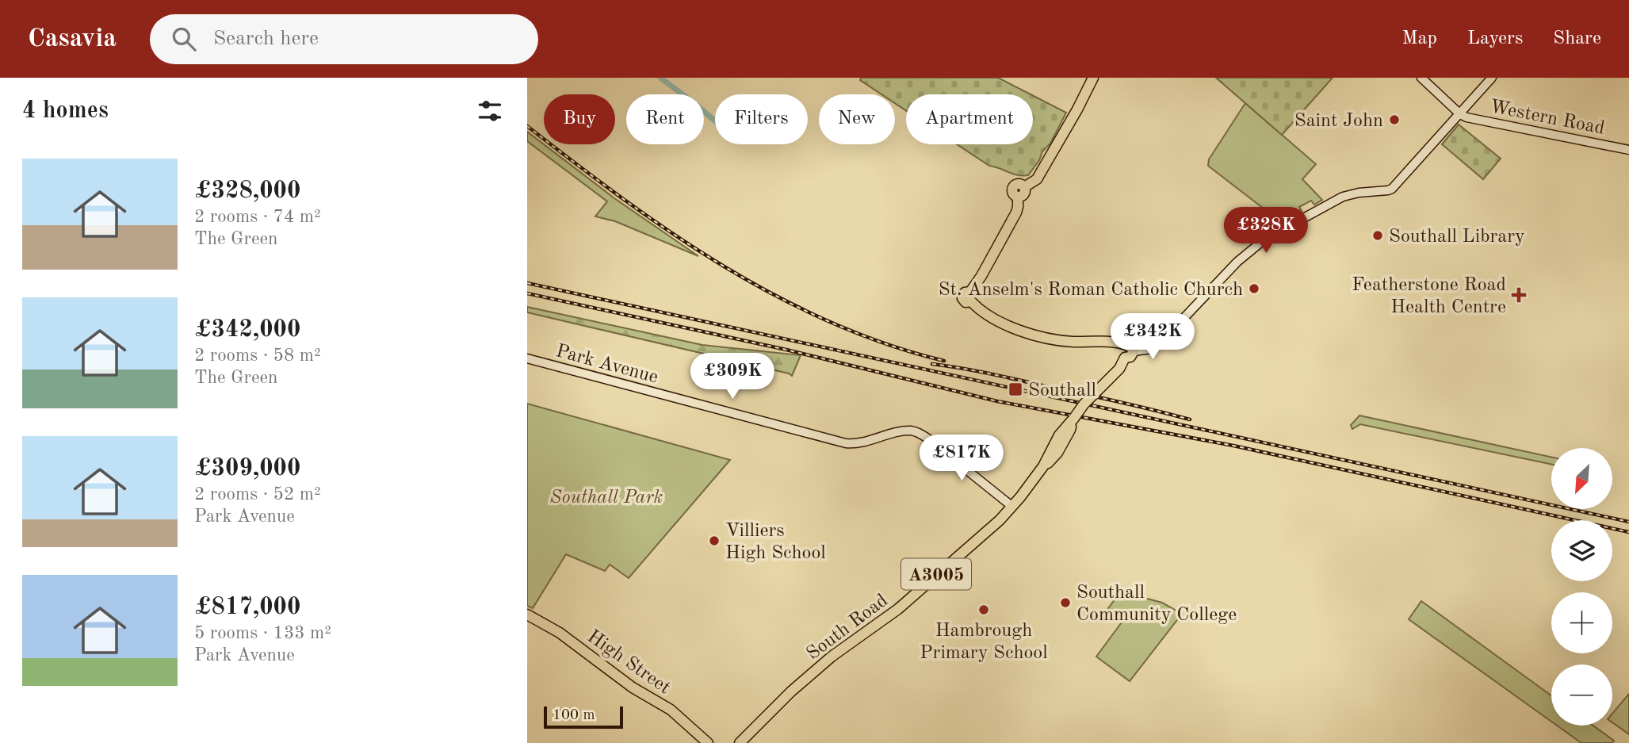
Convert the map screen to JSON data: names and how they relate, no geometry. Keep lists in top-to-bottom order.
{
  "streets": {
    "main road": ["A3005", "South Road", "High Street"],
    "street": ["Western Road", "Park Avenue"]
  },
  "crossings": [
    ["Park Avenue", "South Road"]
  ],
  "parks": ["Southall Park"],
  "places": {
    "other": [
      "Saint John",
      "Southall Library",
      "St. Anselm's Roman Catholic Church",
      "Villiers High School",
      "Southall Community College",
      "Hambrough Primary School"
    ],
    "health": ["Featherstone Road Health Centre"],
    "transit": ["Southall"]
  },
  "scale_bar": "100 m",
  "north": "bottom left",
  "page": {
    "header": "Casavia",
    "search": "Search here",
    "nav": ["Map", "Layers", "Share"],
    "heading": "4 homes",
    "chip": [
      "Buy",
      "Rent",
      "Filters",
      "New",
      "Apartment"
    ],
    "list": [
      {
        "name": "£328,000",
        "note": "2 rooms · 74 m² · The Green"
      },
      {
        "name": "£342,000",
        "note": "2 rooms · 58 m² · The Green"
      },
      {
        "name": "£309,000",
        "note": "2 rooms · 52 m² · Park Avenue"
      },
      {
        "name": "£817,000",
        "note": "5 rooms · 133 m² · Park Avenue"
      }
    ],
    "price": [
      "£328K",
      "£342K",
      "£309K",
      "£817K"
    ],
    "map_buttons": ["+", "−"],
    "scale": "100 m"
  }
}
